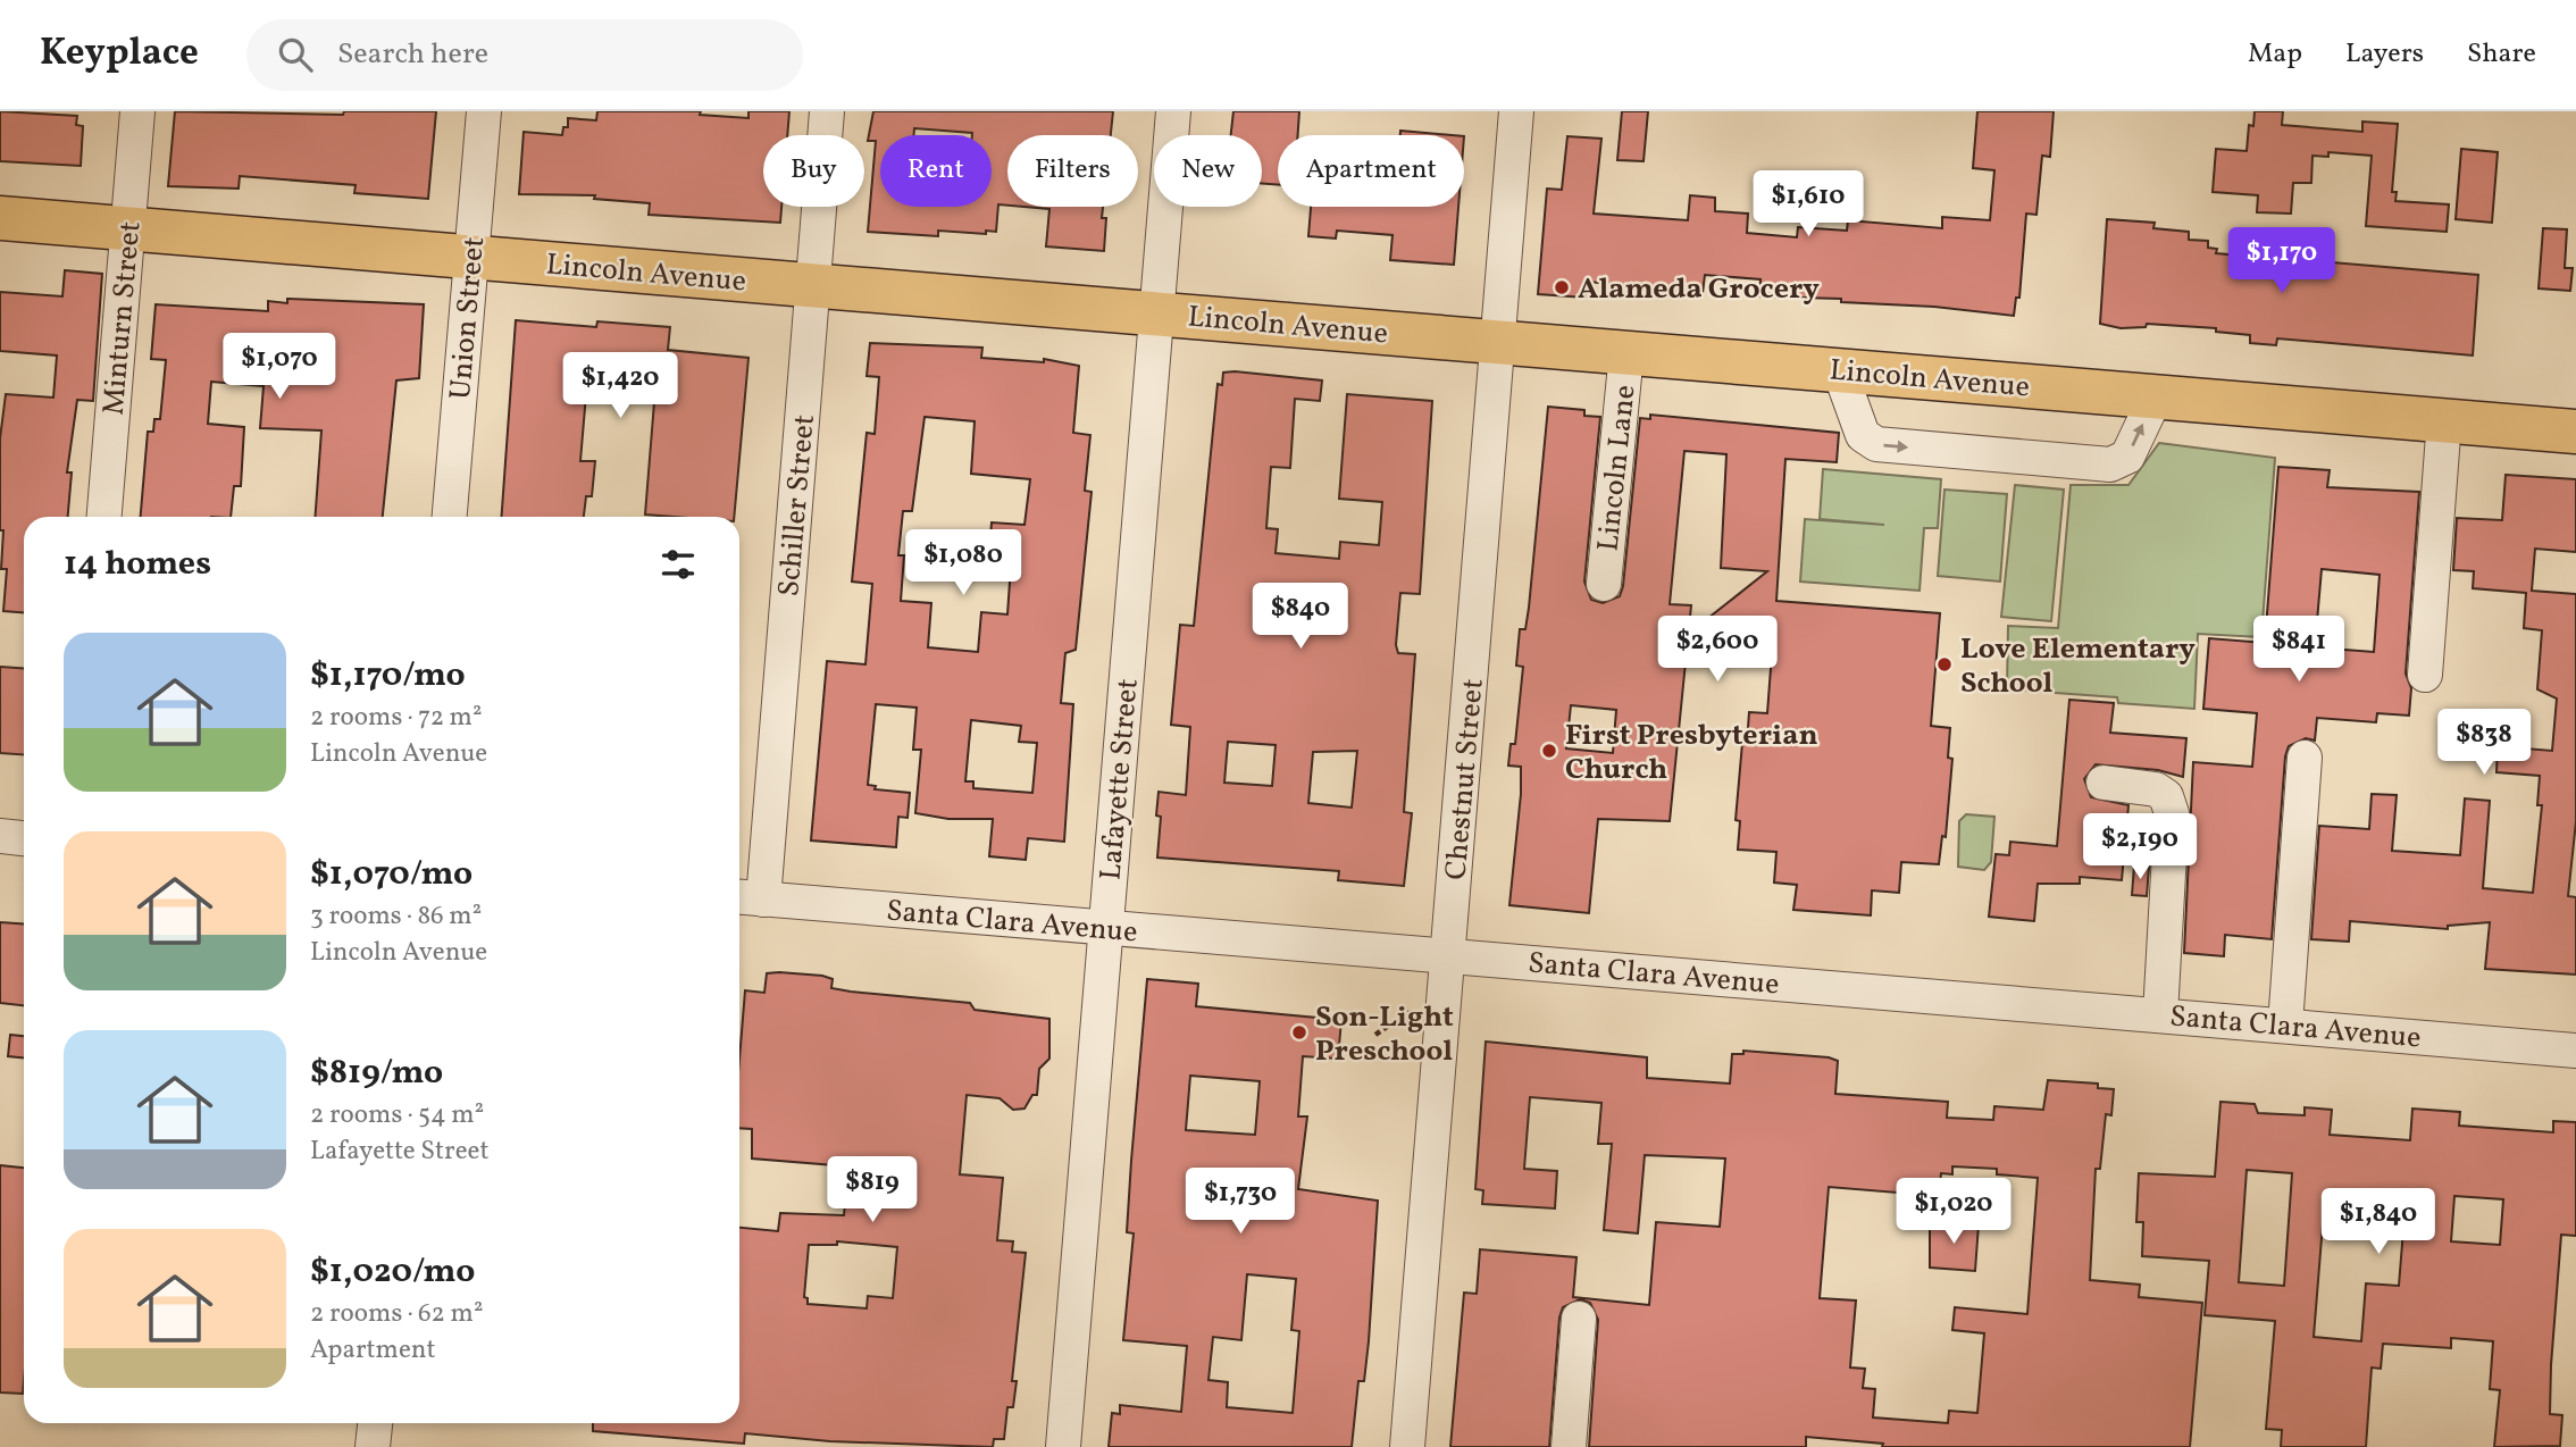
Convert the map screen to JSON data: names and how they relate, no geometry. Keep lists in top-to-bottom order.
{
  "streets": {
    "main road": ["Lincoln Avenue"],
    "street": [
      "Minturn Street",
      "Union Street",
      "Lincoln Lane",
      "Schiller Street",
      "Lafayette Street",
      "Chestnut Street",
      "Santa Clara Avenue"
    ]
  },
  "crossings": [
    ["Lincoln Avenue", "Minturn Street"],
    ["Lincoln Avenue", "Union Street"],
    ["Lincoln Avenue", "Lincoln Lane"],
    ["Lincoln Avenue", "Schiller Street"],
    ["Lincoln Avenue", "Lafayette Street"],
    ["Lincoln Avenue", "Chestnut Street"],
    ["Schiller Street", "Santa Clara Avenue"],
    ["Lafayette Street", "Santa Clara Avenue"],
    ["Chestnut Street", "Santa Clara Avenue"]
  ],
  "places": [
    "Alameda Grocery",
    "Love Elementary School",
    "First Presbyterian Church",
    "Son-Light Preschool"
  ],
  "page": {
    "header": "Keyplace",
    "search": "Search here",
    "nav": ["Map", "Layers", "Share"],
    "chip": [
      "Buy",
      "Rent",
      "Filters",
      "New",
      "Apartment"
    ],
    "price": [
      "$1,610",
      "$1,170",
      "$1,070",
      "$1,420",
      "$1,080",
      "$840",
      "$2,600",
      "$841",
      "$838",
      "$2,190",
      "$819",
      "$1,730",
      "$1,020",
      "$1,840"
    ],
    "heading": "14 homes",
    "list": [
      {
        "name": "$1,170/mo",
        "note": "2 rooms · 72 m² · Lincoln Avenue"
      },
      {
        "name": "$1,070/mo",
        "note": "3 rooms · 86 m² · Lincoln Avenue"
      },
      {
        "name": "$819/mo",
        "note": "2 rooms · 54 m² · Lafayette Street"
      },
      {
        "name": "$1,020/mo",
        "note": "2 rooms · 62 m² · Apartment"
      }
    ]
  }
}
